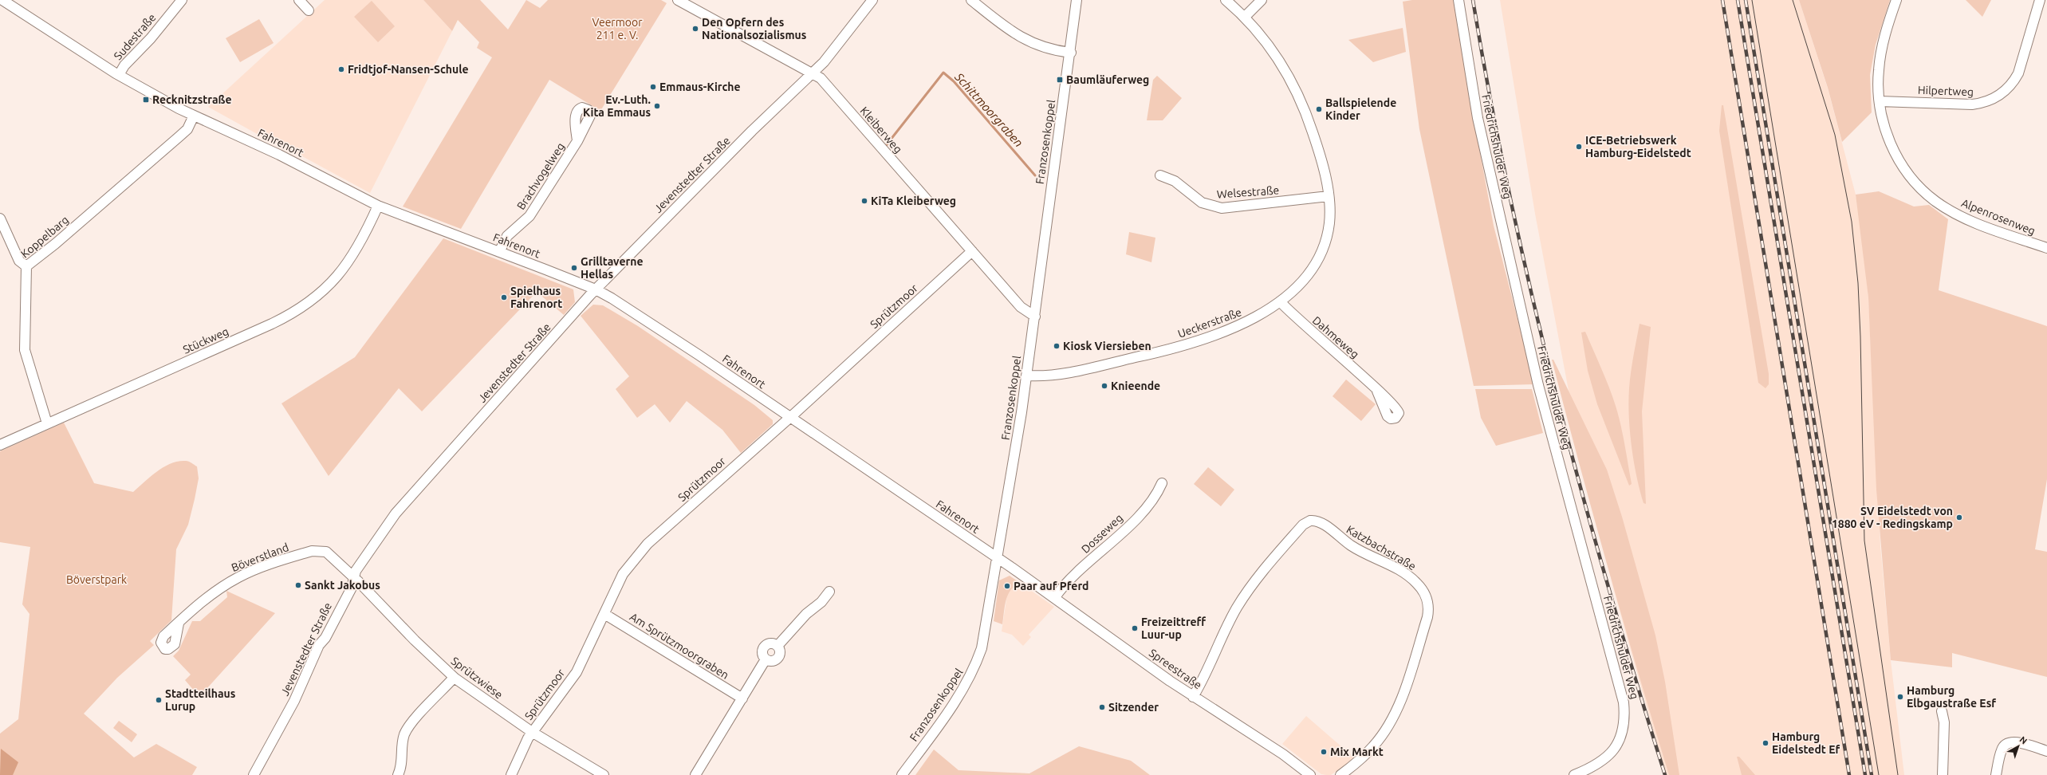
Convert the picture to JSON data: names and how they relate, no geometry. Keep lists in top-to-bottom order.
{
  "streets": {
    "street": [
      "Sudestraße",
      "Hilpertweg",
      "Kleiberweg",
      "Franzosenkoppel",
      "Fahrenort",
      "Friedrichshulder Weg",
      "Jevenstedter Straße",
      "Brachvogelweg",
      "Welsestraße",
      "Alpenrosenweg",
      "Koppelbarg",
      "Sprützmoor",
      "Ueckerstraße",
      "Dahmeweg",
      "Stückweg",
      "Dosseweg",
      "Katzbachstraße",
      "Böverstland",
      "Am Sprützmoorgraben",
      "Spreestraße",
      "Sprützwiese"
    ]
  },
  "crossings": [
    ["Sudestraße", "Fahrenort"],
    ["Hilpertweg", "Alpenrosenweg"],
    ["Kleiberweg", "Franzosenkoppel"],
    ["Kleiberweg", "Jevenstedter Straße"],
    ["Kleiberweg", "Sprützmoor"],
    ["Franzosenkoppel", "Fahrenort"],
    ["Franzosenkoppel", "Ueckerstraße"],
    ["Franzosenkoppel", "Spreestraße"],
    ["Fahrenort", "Jevenstedter Straße"],
    ["Fahrenort", "Brachvogelweg"],
    ["Fahrenort", "Koppelbarg"],
    ["Fahrenort", "Sprützmoor"],
    ["Fahrenort", "Stückweg"],
    ["Fahrenort", "Spreestraße"],
    ["Jevenstedter Straße", "Böverstland"],
    ["Jevenstedter Straße", "Sprützwiese"],
    ["Welsestraße", "Ueckerstraße"],
    ["Koppelbarg", "Stückweg"],
    ["Sprützmoor", "Am Sprützmoorgraben"],
    ["Sprützmoor", "Sprützwiese"],
    ["Ueckerstraße", "Dahmeweg"],
    ["Dosseweg", "Spreestraße"],
    ["Katzbachstraße", "Spreestraße"],
    ["Böverstland", "Sprützwiese"]
  ],
  "water": ["Schittmoorgraben"],
  "parks": ["Veermoor 211 e. V.", "Böverstpark"],
  "places": {
    "other": [
      "Den Opfern des Nationalsozialismus",
      "Fridtjof-Nansen-Schule",
      "Emmaus-Kirche",
      "Ev.-Luth. Kita Emmaus",
      "Ballspielende Kinder",
      "ICE-Betriebswerk Hamburg-Eidelstedt",
      "KiTa Kleiberweg",
      "Grilltaverne Hellas",
      "Spielhaus Fahrenort",
      "Kiosk Viersieben",
      "Knieende",
      "SV Eidelstedt von 1880 eV - Redingskamp",
      "Sankt Jakobus",
      "Paar auf Pferd",
      "Freizeittreff Luur-up",
      "Hamburg Elbgaustraße Esf",
      "Stadtteilhaus Lurup",
      "Sitzender",
      "Hamburg Eidelstedt Ef",
      "Mix Markt"
    ],
    "transit": ["Baumläuferweg", "Recknitzstraße"]
  },
  "north": "top right"
}
